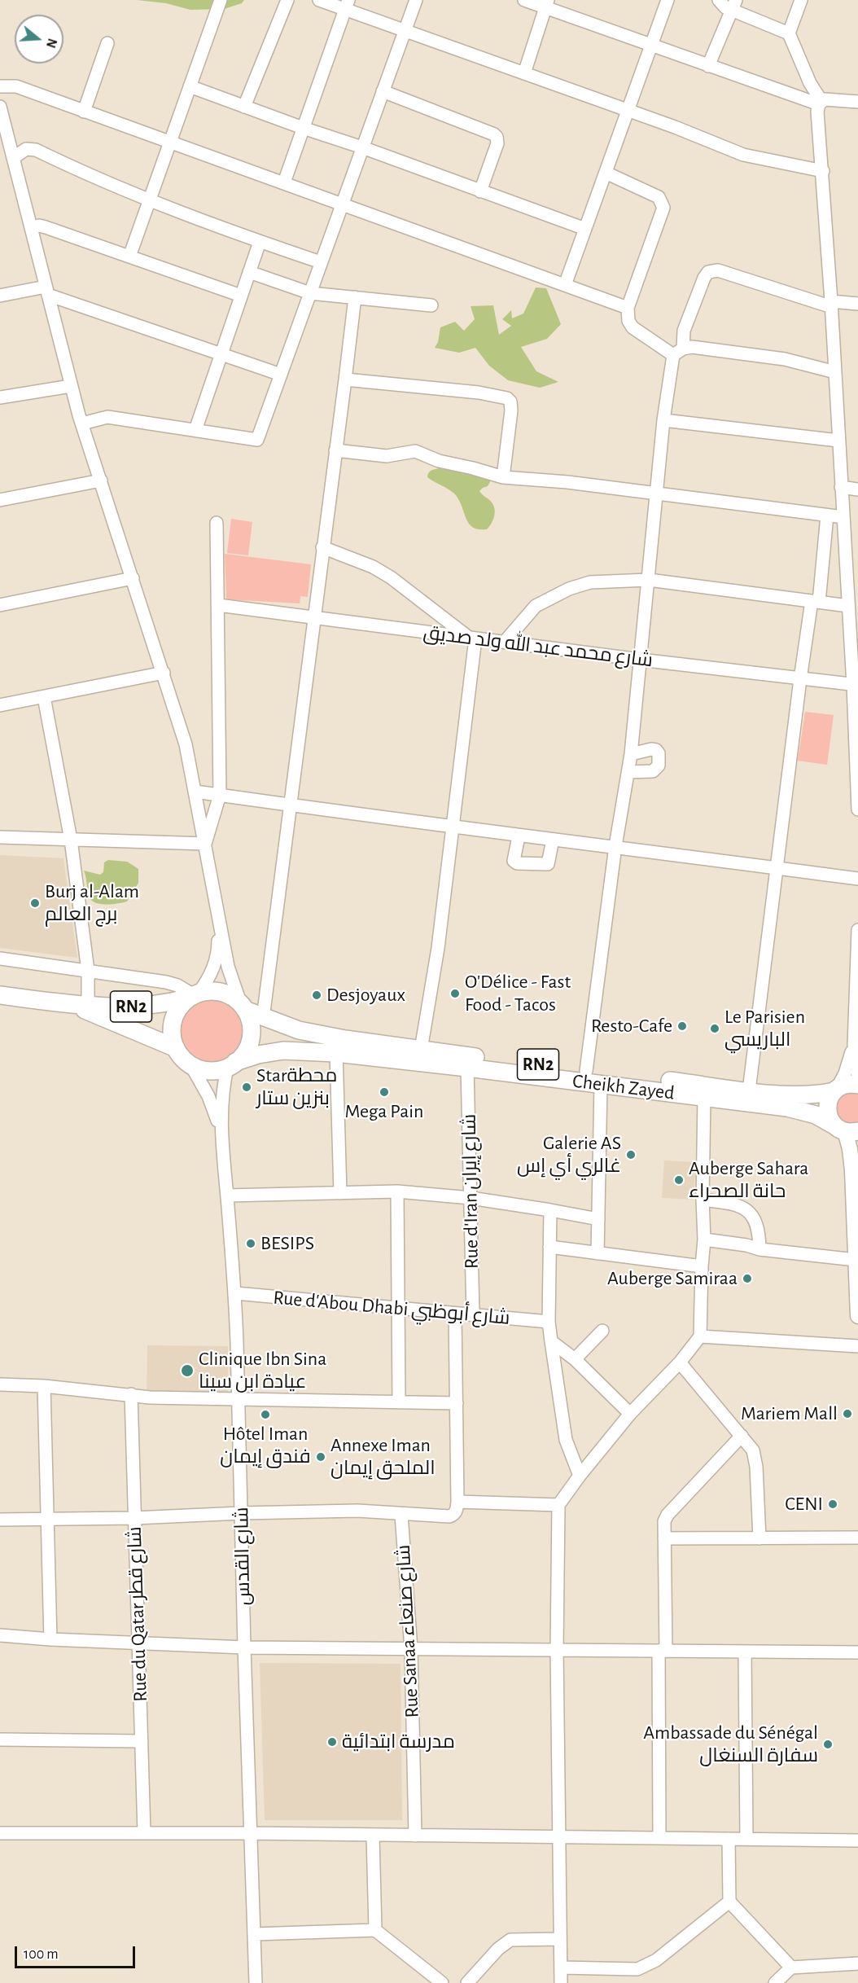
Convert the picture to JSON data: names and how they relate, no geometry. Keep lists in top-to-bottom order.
{
  "streets": {
    "highway": ["RN2", "Cheikh Zayed"],
    "street": [
      "شارع محمد عبد الله ولد صديق",
      "Rue d'Iran شارع إيران",
      "Rue d'Abou Dhabi شارع أبوظبي",
      "شارع القدس",
      "Rue du Qatar شارع قطر",
      "Rue Sanaa شارع صنعاء"
    ]
  },
  "crossings": [
    ["RN2", "Cheikh Zayed"],
    ["Cheikh Zayed", "Rue d'Iran شارع إيران"],
    ["Rue d'Iran شارع إيران", "Rue d'Abou Dhabi شارع أبوظبي"],
    ["Rue d'Abou Dhabi شارع أبوظبي", "شارع القدس"]
  ],
  "places": [
    "Burj al-Alam برج العالم",
    "O'Délice - Fast Food - Tacos",
    "Desjoyaux",
    "Resto-Cafe",
    "Le Parisien الباريسي",
    "Starمحطة بنزين ستار",
    "Mega Pain",
    "Galerie AS غالري أي إس",
    "Auberge Sahara حانة الصحراء",
    "BESIPS",
    "Auberge Samiraa",
    "Clinique Ibn Sina عيادة ابن سينا",
    "Mariem Mall",
    "Hôtel Iman فندق إيمان",
    "Annexe Iman الملحق إيمان",
    "CENI",
    "مدرسة ابتدائية",
    "Ambassade du Sénégal سفارة السنغال"
  ],
  "scale_bar": "100 m",
  "north": "right"
}
